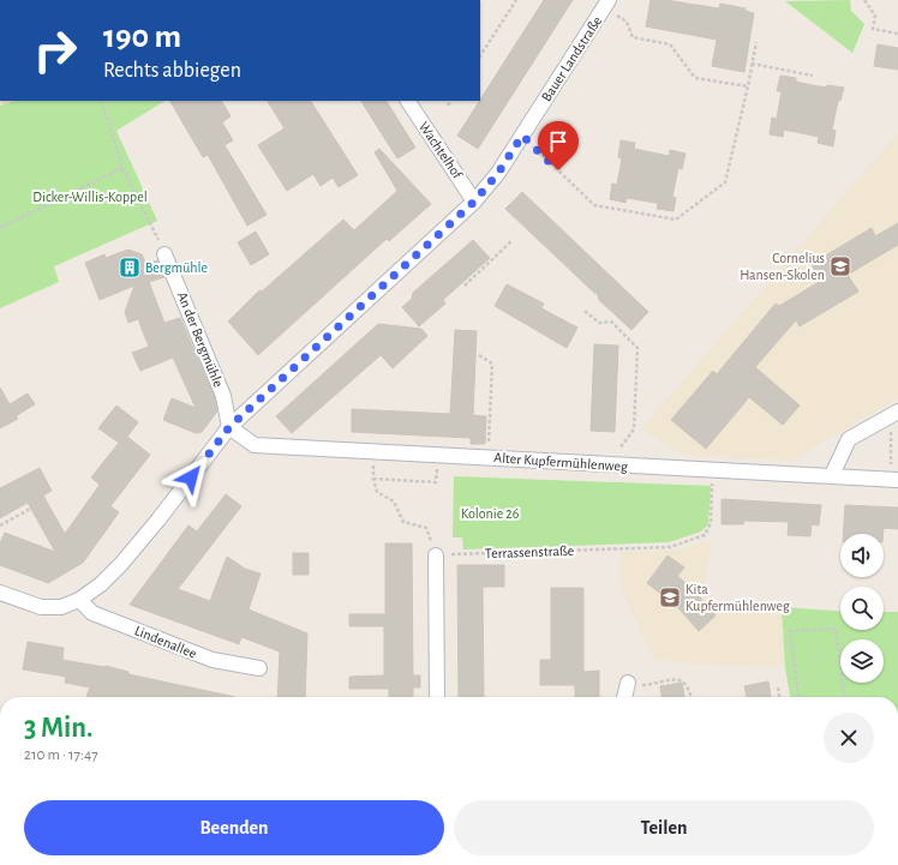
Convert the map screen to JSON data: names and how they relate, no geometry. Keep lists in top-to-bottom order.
{
  "streets": {
    "street": [
      "Bauer Landstraße",
      "Wachtelhof",
      "An der Bergmühle",
      "Alter Kupfermühlenweg",
      "Lindenallee"
    ],
    "path": ["Terrassenstraße"]
  },
  "crossings": [
    ["Bauer Landstraße", "Wachtelhof"],
    ["Bauer Landstraße", "An der Bergmühle"],
    ["Bauer Landstraße", "Alter Kupfermühlenweg"],
    ["Bauer Landstraße", "Lindenallee"],
    ["An der Bergmühle", "Alter Kupfermühlenweg"],
    ["Alter Kupfermühlenweg", "Terrassenstraße"]
  ],
  "parks": ["Dicker-Willis-Koppel", "Kolonie 26"],
  "places": {
    "school or university": ["Cornelius Hansen-Skolen", "Kita Kupfermühlenweg"],
    "building": ["Bergmühle"]
  },
  "page": {
    "turn": ["190 m", "Rechts abbiegen"],
    "heading": ["3 Min.", "210 m · 17:47"],
    "buttons": ["Beenden", "Teilen"]
  }
}
